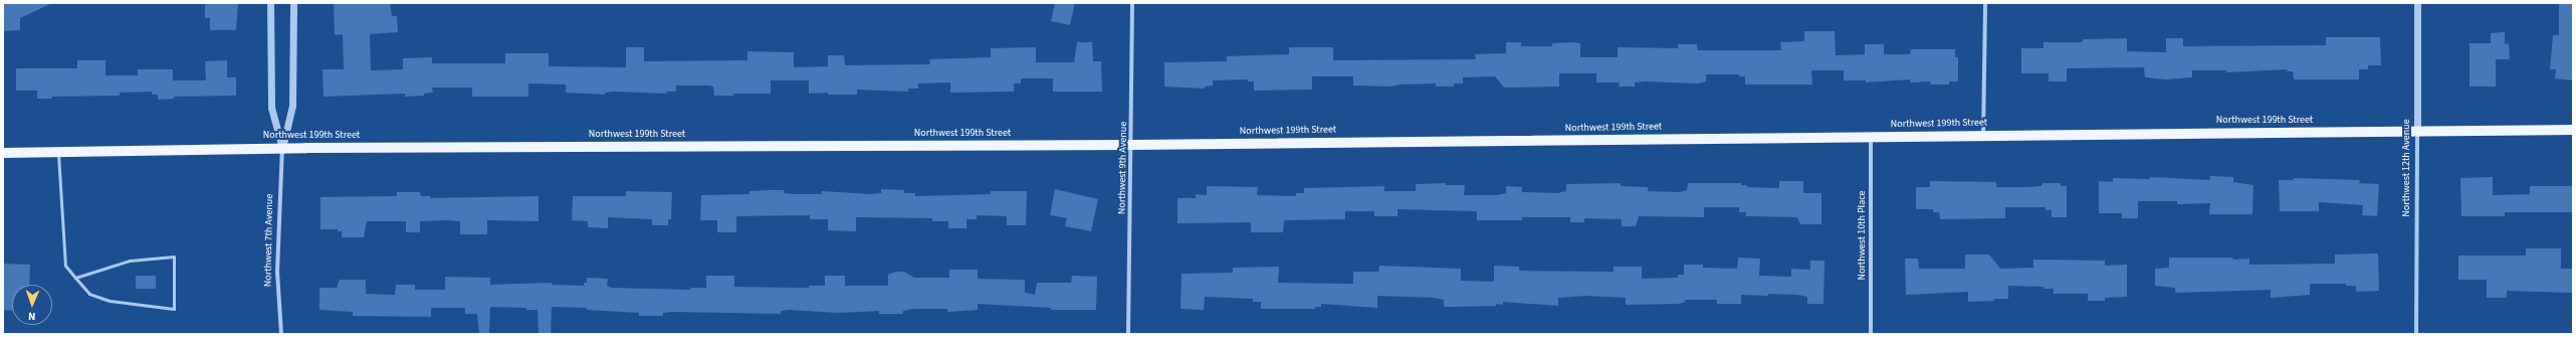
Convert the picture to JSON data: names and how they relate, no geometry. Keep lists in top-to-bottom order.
{
  "streets": {
    "main road": ["Northwest 199th Street"],
    "street": [
      "Northwest 9th Avenue",
      "Northwest 12th Avenue",
      "Northwest 10th Place",
      "Northwest 7th Avenue"
    ]
  },
  "crossings": [
    ["Northwest 199th Street", "Northwest 9th Avenue"],
    ["Northwest 199th Street", "Northwest 12th Avenue"],
    ["Northwest 199th Street", "Northwest 10th Place"],
    ["Northwest 199th Street", "Northwest 7th Avenue"]
  ],
  "north": "bottom"
}
